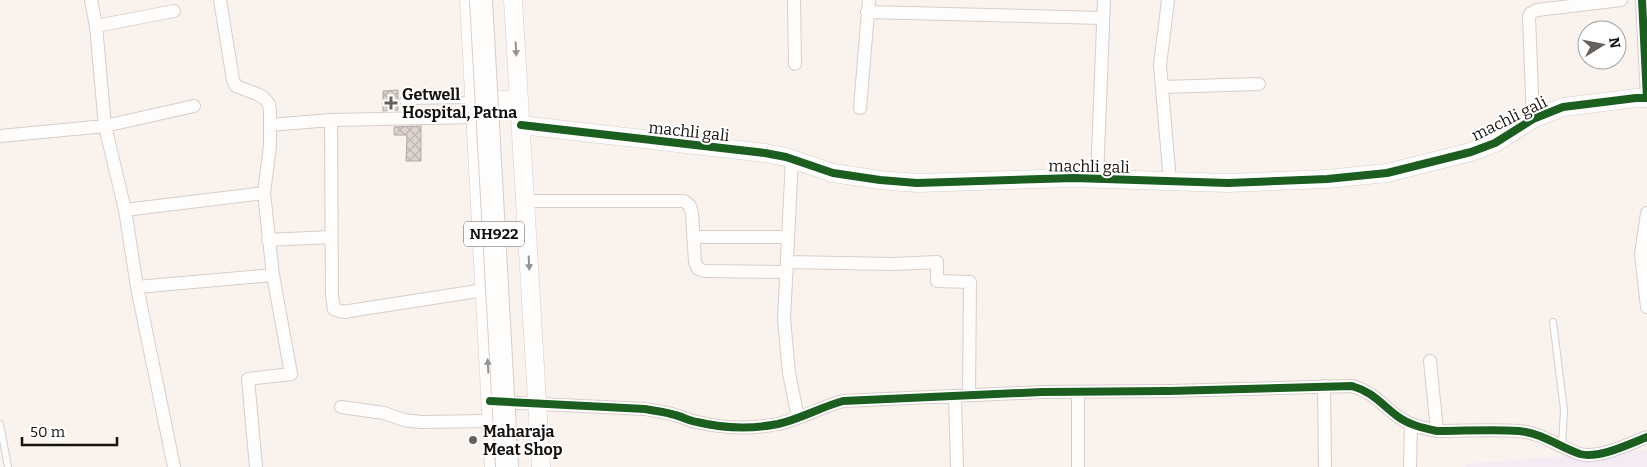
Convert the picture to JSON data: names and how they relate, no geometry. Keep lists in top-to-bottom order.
{
  "streets": {
    "highway": ["NH922"],
    "street": ["machli gali"]
  },
  "places": {
    "health": ["Getwell Hospital, Patna"],
    "other": ["Maharaja Meat Shop"]
  },
  "scale_bar": "50 m",
  "north": "right"
}
